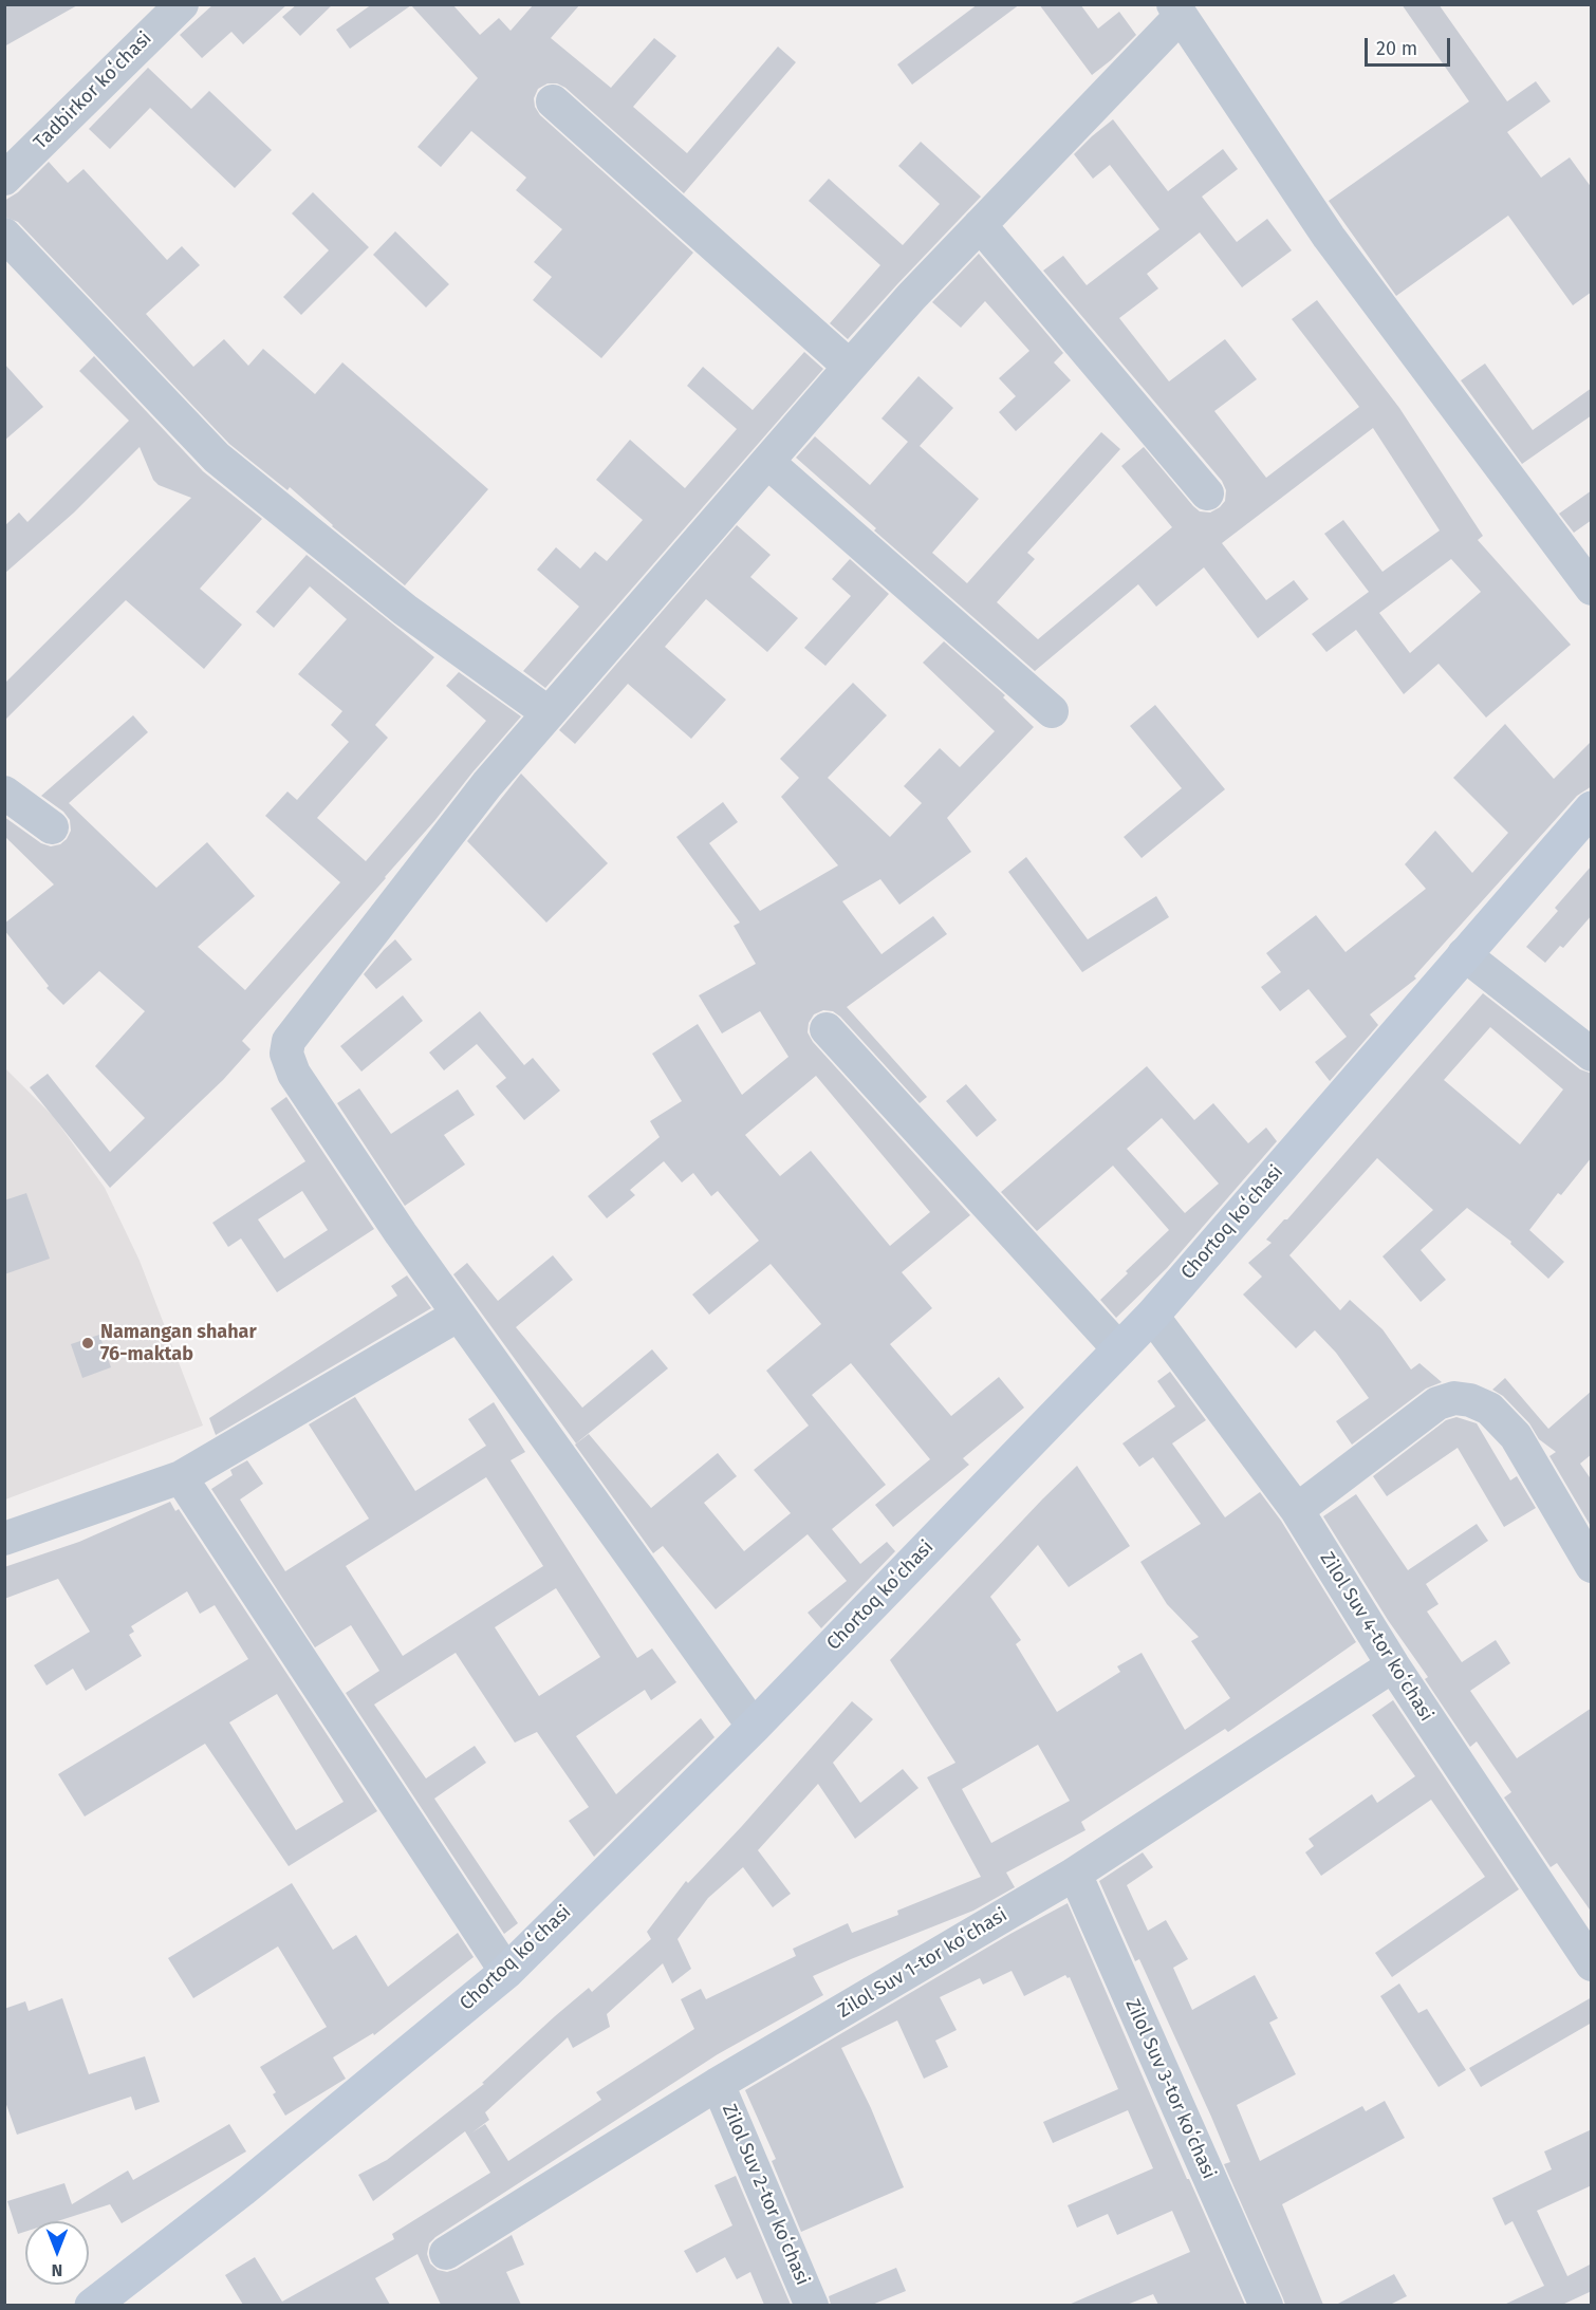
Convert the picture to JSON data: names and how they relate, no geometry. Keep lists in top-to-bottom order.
{
  "streets": {
    "main road": ["Chortoq koʻchasi"],
    "street": [
      "Tadbirkor koʻchasi",
      "Zilol Suv 4-tor koʻchasi",
      "Zilol Suv 1-tor koʻchasi",
      "Zilol Suv 3-tor koʻchasi",
      "Zilol Suv 2-tor koʻchasi"
    ]
  },
  "crossings": [
    ["Chortoq koʻchasi", "Zilol Suv 4-tor koʻchasi"],
    ["Zilol Suv 4-tor koʻchasi", "Zilol Suv 1-tor koʻchasi"],
    ["Zilol Suv 1-tor koʻchasi", "Zilol Suv 3-tor koʻchasi"],
    ["Zilol Suv 1-tor koʻchasi", "Zilol Suv 2-tor koʻchasi"]
  ],
  "places": ["Namangan shahar 76-maktab"],
  "scale_bar": "20 m",
  "north": "bottom"
}
